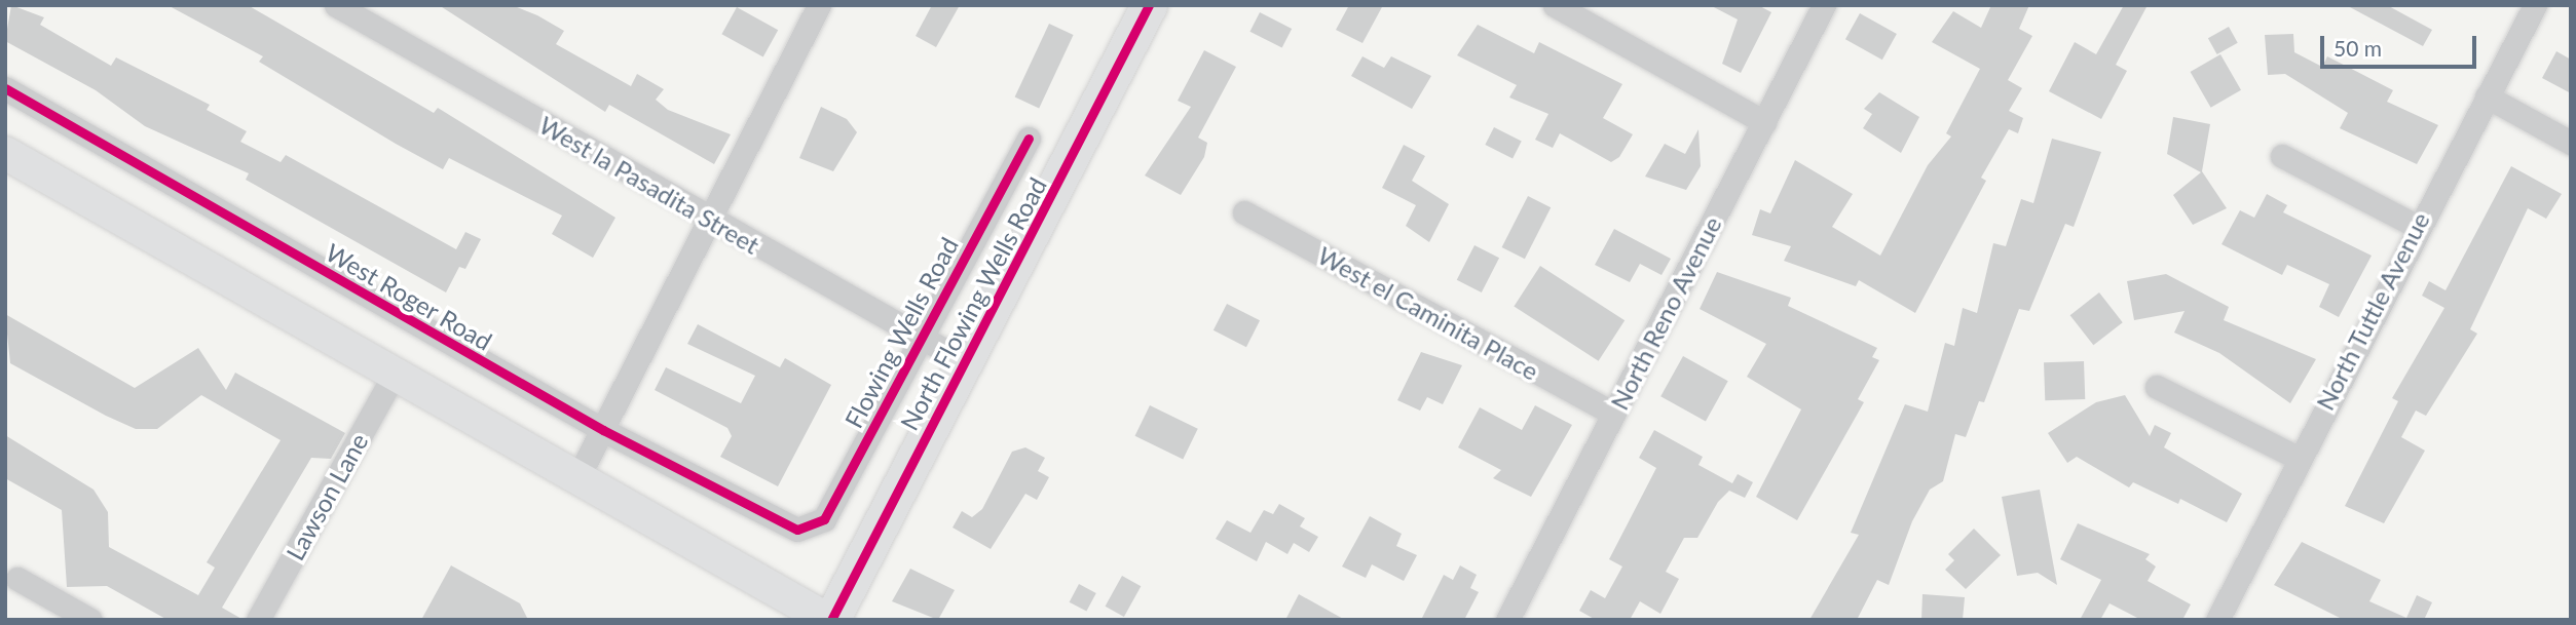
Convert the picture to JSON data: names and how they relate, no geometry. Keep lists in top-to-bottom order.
{
  "streets": {
    "main road": ["North Flowing Wells Road"],
    "street": [
      "West la Pasadita Street",
      "West Roger Road",
      "North Tuttle Avenue",
      "West el Caminita Place",
      "North Reno Avenue",
      "Flowing Wells Road",
      "Lawson Lane"
    ]
  },
  "crossings": [
    ["West la Pasadita Street", "North Flowing Wells Road"],
    ["West la Pasadita Street", "Flowing Wells Road"],
    ["West Roger Road", "Flowing Wells Road"],
    ["West el Caminita Place", "North Reno Avenue"]
  ],
  "scale_bar": "50 m"
}
